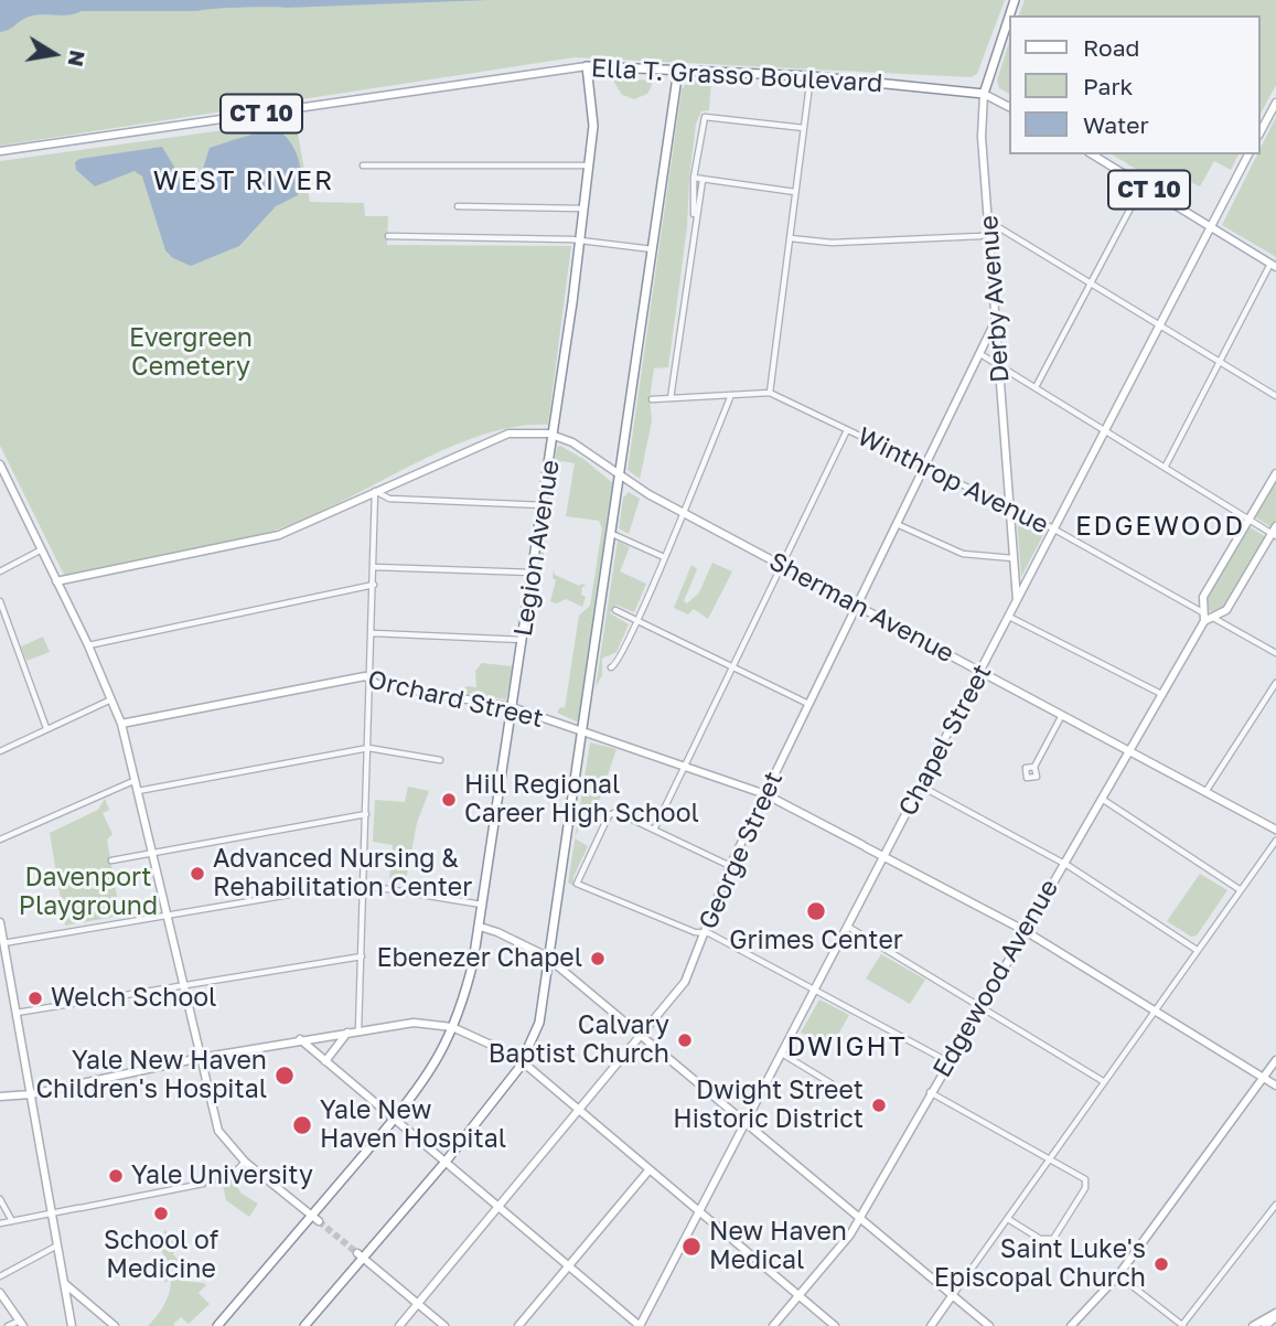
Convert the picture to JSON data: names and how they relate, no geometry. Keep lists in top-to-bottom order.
{
  "streets": {
    "highway": [
      "Ella T. Grasso Boulevard",
      "CT 10",
      "Derby Avenue",
      "Legion Avenue"
    ],
    "main road": [
      "Sherman Avenue",
      "Orchard Street",
      "Chapel Street",
      "George Street",
      "Edgewood Avenue"
    ],
    "street": ["Winthrop Avenue"]
  },
  "crossings": [
    ["Ella T. Grasso Boulevard", "Derby Avenue"],
    ["Ella T. Grasso Boulevard", "Legion Avenue"],
    ["CT 10", "Chapel Street"],
    ["Derby Avenue", "Winthrop Avenue"],
    ["Derby Avenue", "Chapel Street"],
    ["Derby Avenue", "George Street"],
    ["Winthrop Avenue", "Chapel Street"],
    ["Winthrop Avenue", "George Street"],
    ["Legion Avenue", "Sherman Avenue"],
    ["Legion Avenue", "Orchard Street"],
    ["Sherman Avenue", "Chapel Street"],
    ["Sherman Avenue", "George Street"],
    ["Sherman Avenue", "Edgewood Avenue"],
    ["Orchard Street", "Chapel Street"],
    ["Orchard Street", "George Street"],
    ["Orchard Street", "Edgewood Avenue"]
  ],
  "districts": ["WEST RIVER", "EDGEWOOD", "DWIGHT"],
  "parks": ["Evergreen Cemetery", "Davenport Playground"],
  "places": [
    "Hill Regional Career High School",
    "Advanced Nursing & Rehabilitation Center",
    "Grimes Center",
    "Ebenezer Chapel",
    "Welch School",
    "Calvary Baptist Church",
    "Yale New Haven Children's Hospital",
    "Dwight Street Historic District",
    "Yale New Haven Hospital",
    "Yale University",
    "School of Medicine",
    "New Haven Medical",
    "Saint Luke's Episcopal Church"
  ],
  "legend": ["Road", "Park", "Water"],
  "north": "right"
}
